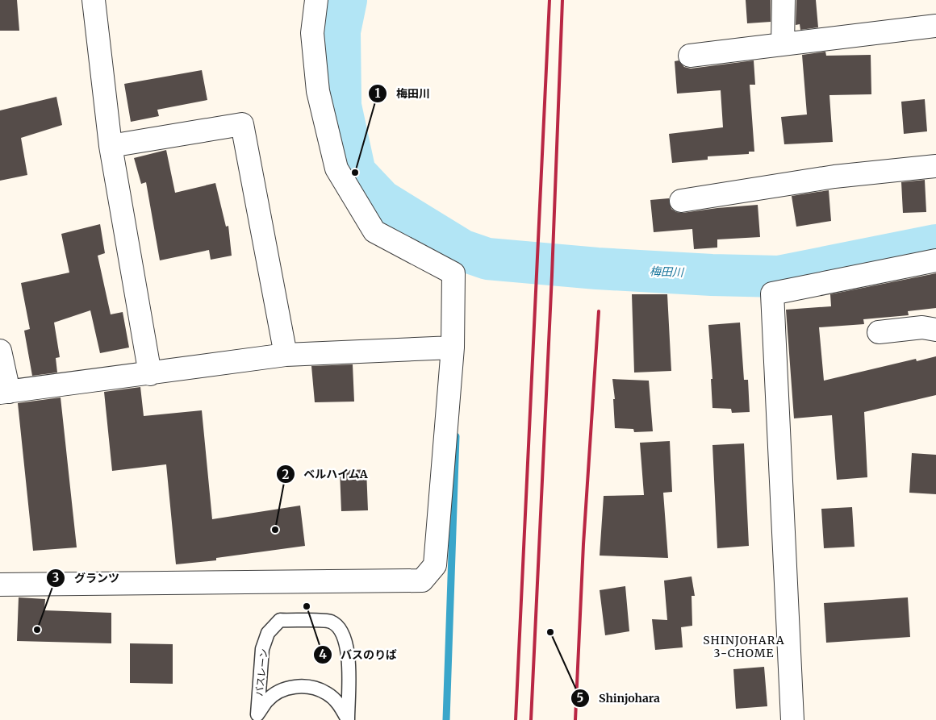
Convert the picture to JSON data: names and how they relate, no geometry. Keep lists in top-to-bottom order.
{
  "streets": {
    "lane": ["バスレーン"]
  },
  "districts": ["SHINJOHARA 3-CHOME"],
  "water": ["梅田川"],
  "places": [
    "梅田川",
    "ベルハイムA",
    "バスのりば",
    "グランツ",
    "Shinjohara"
  ]
}
